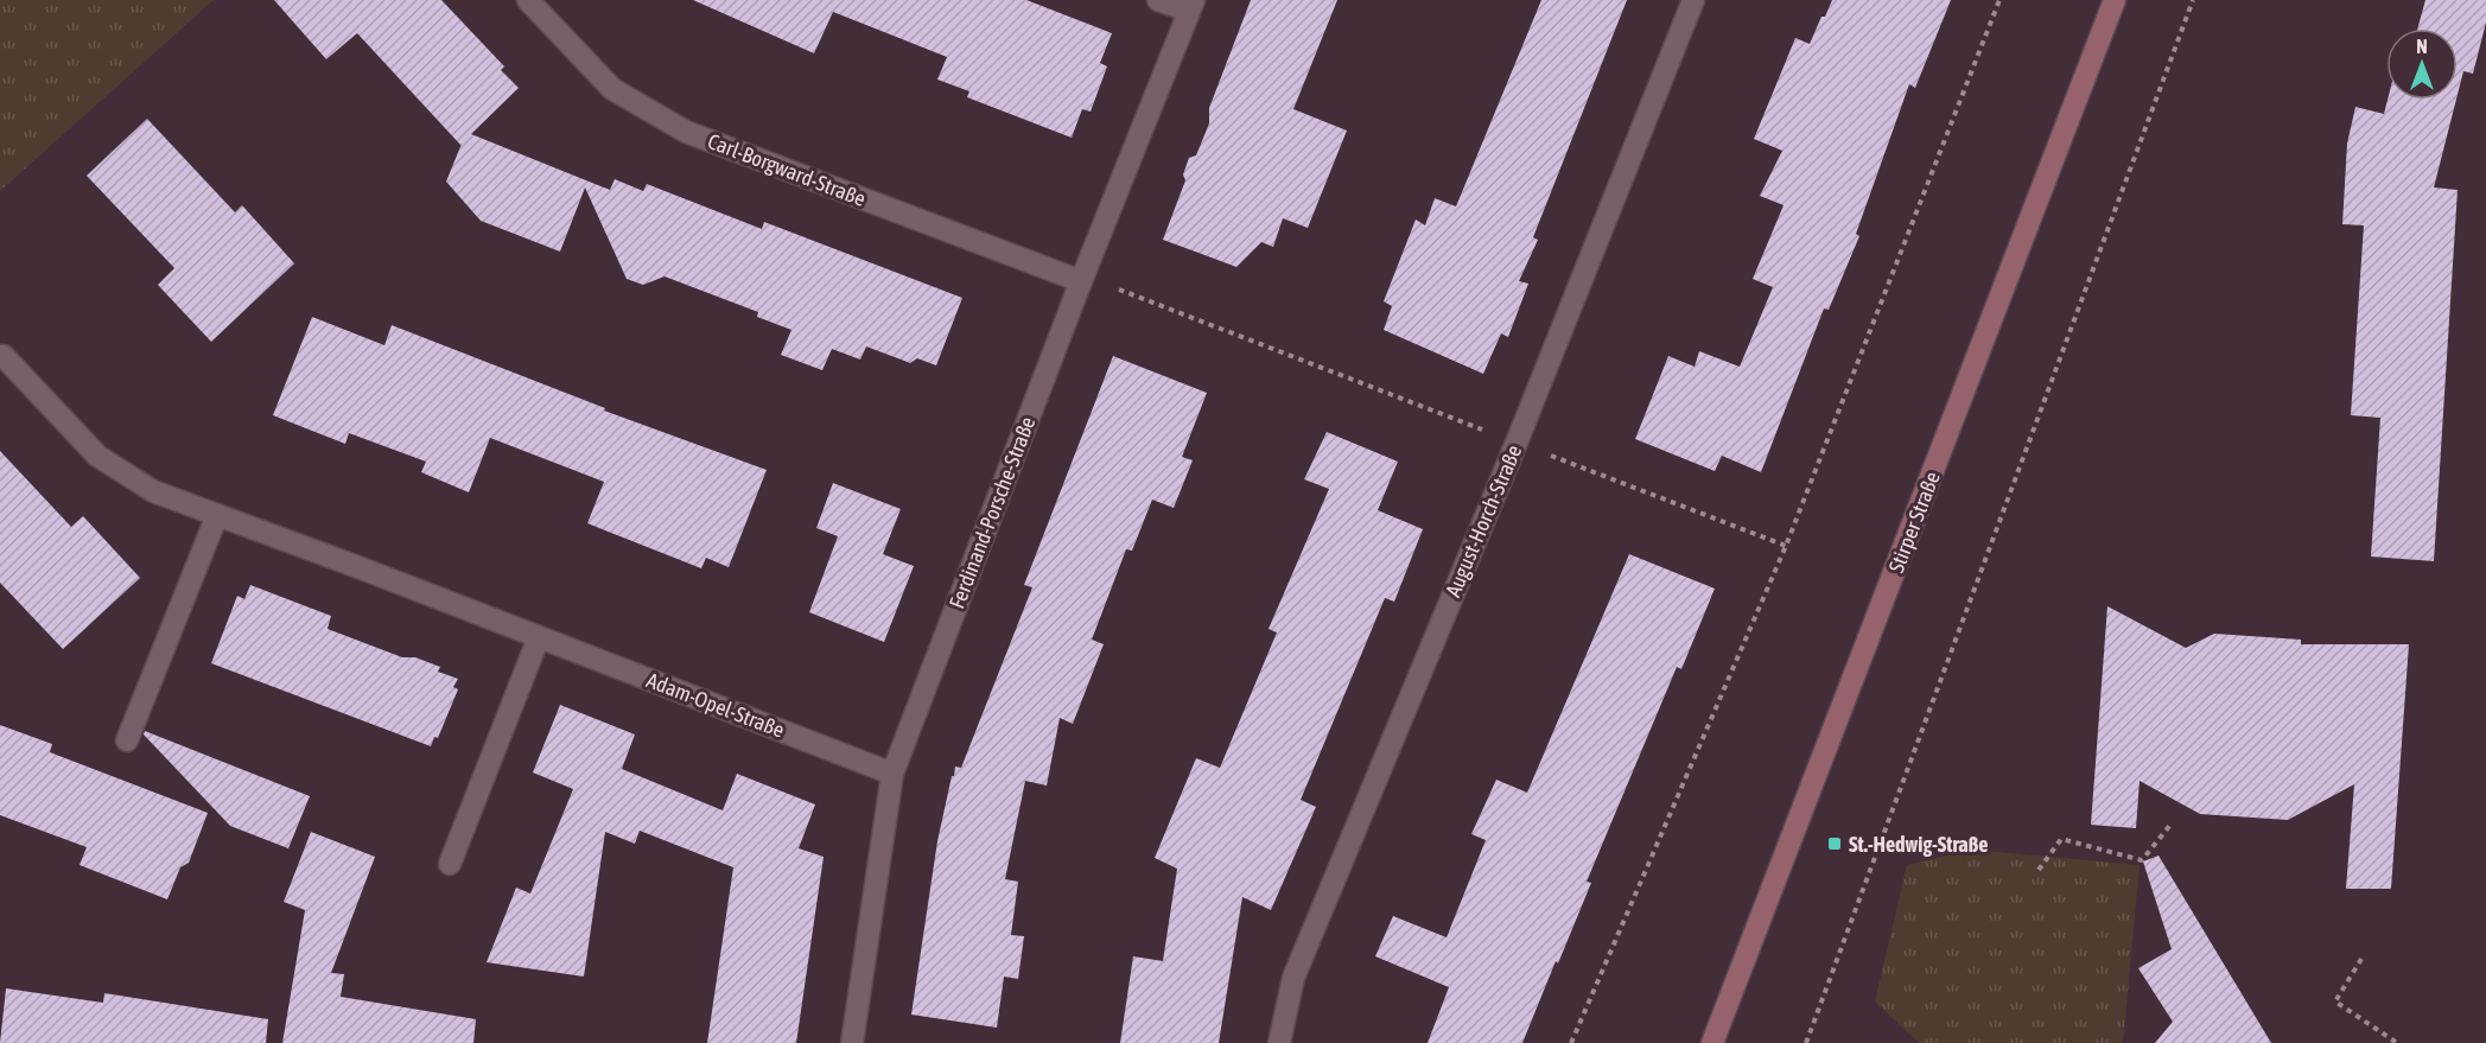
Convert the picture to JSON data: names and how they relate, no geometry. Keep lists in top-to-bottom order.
{
  "streets": {
    "main road": ["Stirper Straße"],
    "street": [
      "Carl-Borgward-Straße",
      "Ferdinand-Porsche-Straße",
      "August-Horch-Straße",
      "Adam-Opel-Straße"
    ]
  },
  "crossings": [
    ["Carl-Borgward-Straße", "Ferdinand-Porsche-Straße"],
    ["Ferdinand-Porsche-Straße", "Adam-Opel-Straße"]
  ],
  "places": {
    "transit": ["St.-Hedwig-Straße"]
  },
  "north": "top"
}
